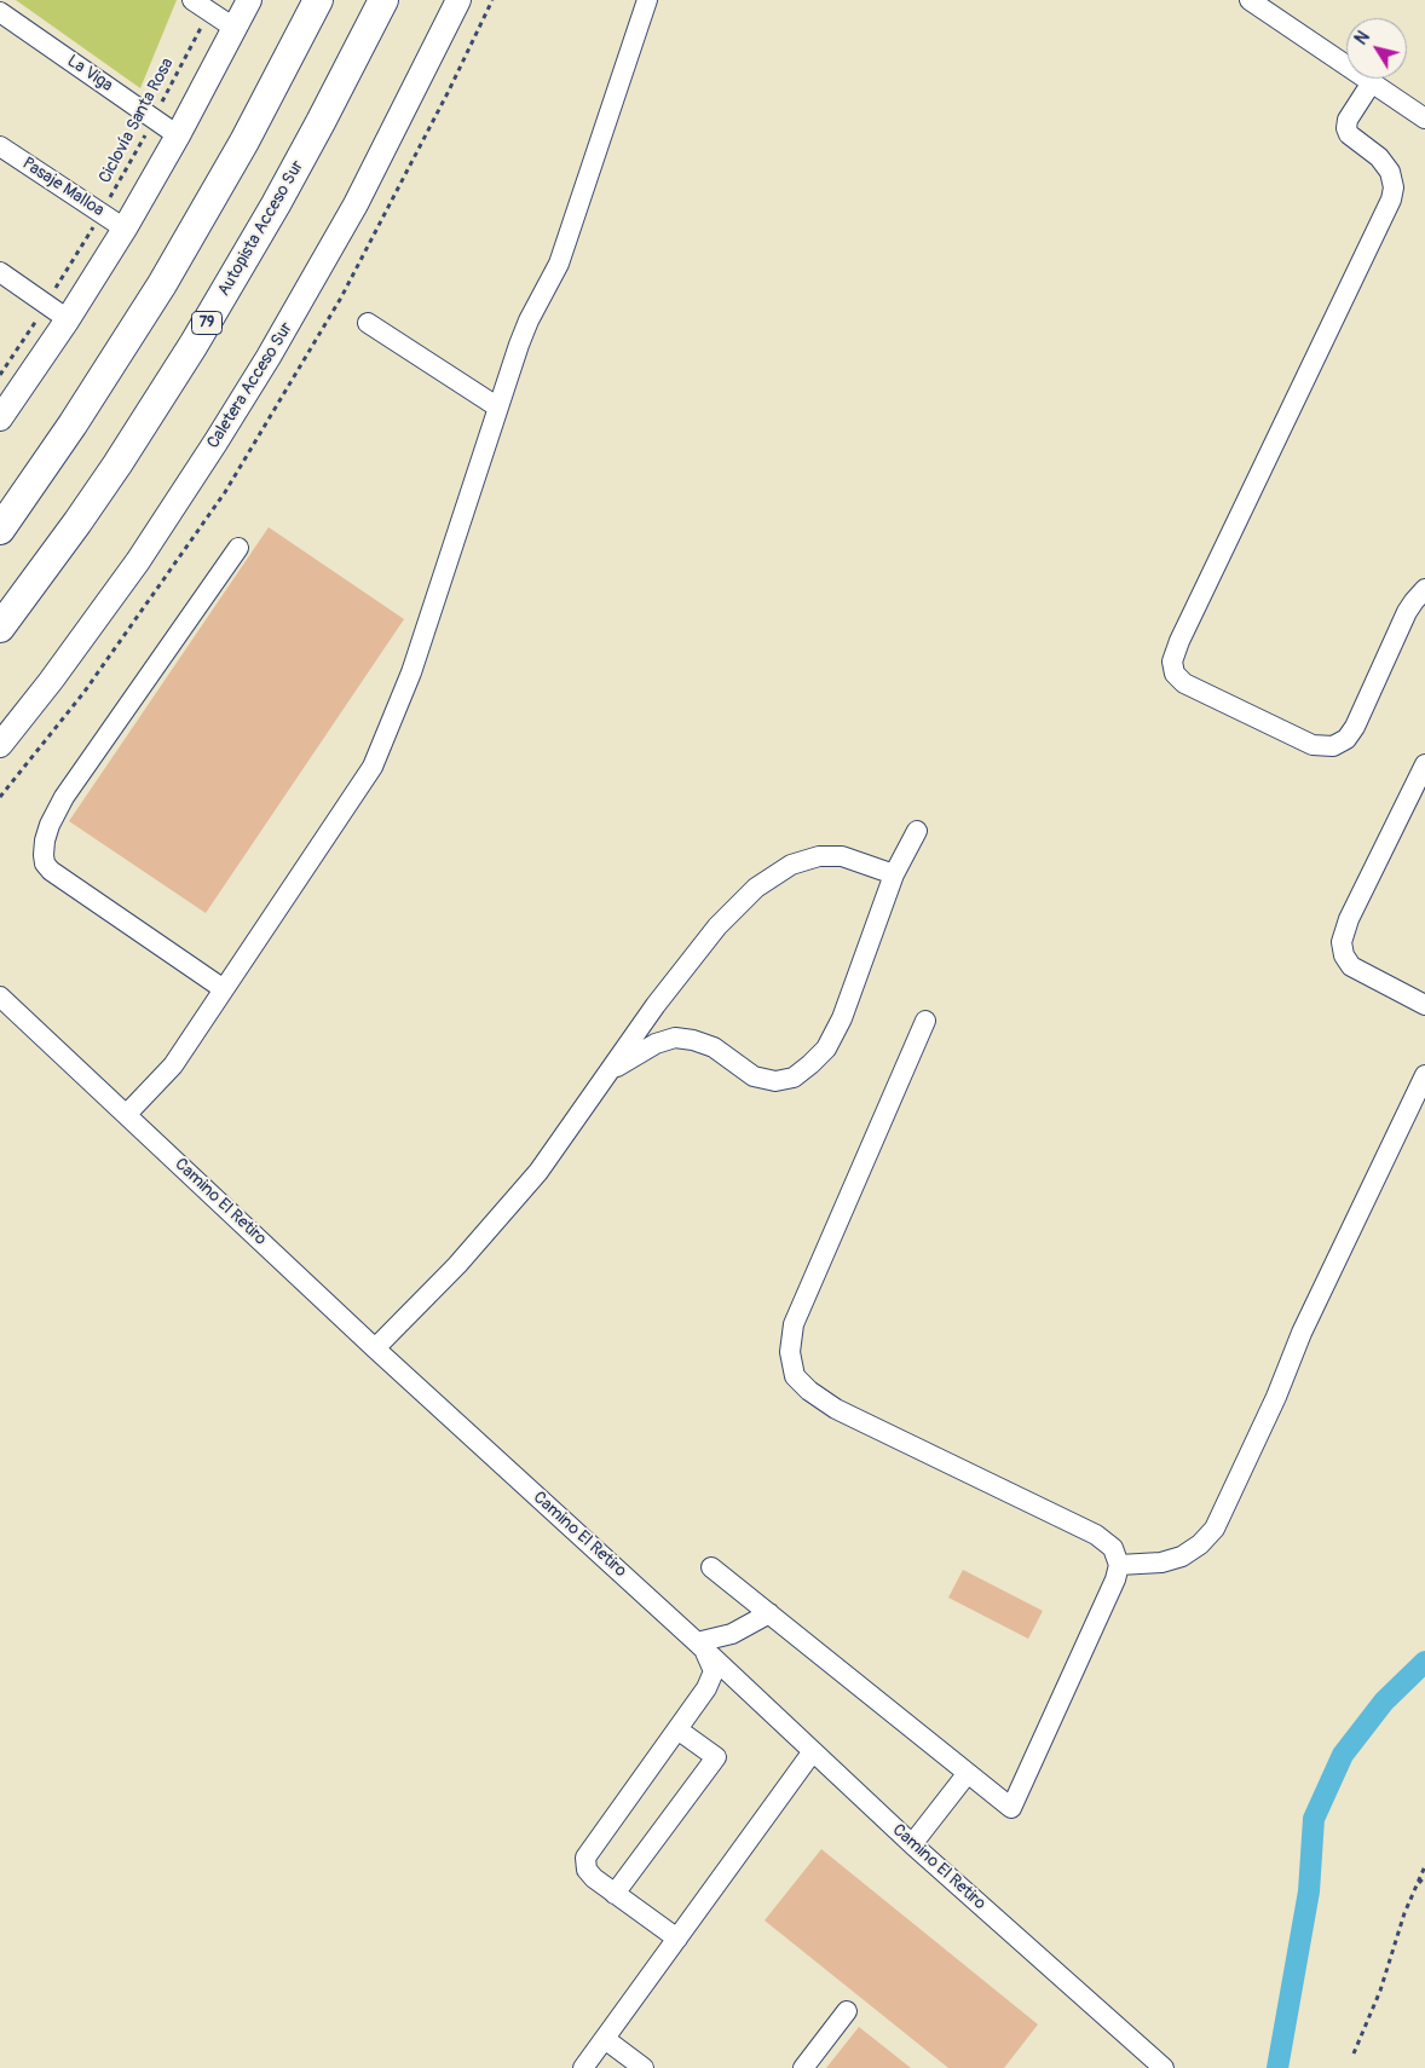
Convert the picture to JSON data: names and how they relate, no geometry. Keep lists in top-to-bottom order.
{
  "streets": {
    "highway": ["Autopista Acceso Sur", "79"],
    "main road": ["Caletera Acceso Sur"],
    "street": ["La Viga", "Pasaje Malloa", "Camino El Retiro"],
    "path": ["Ciclovía Santa Rosa"]
  },
  "crossings": [
    ["La Viga", "Ciclovía Santa Rosa"],
    ["Ciclovía Santa Rosa", "Pasaje Malloa"]
  ],
  "north": "top left"
}
